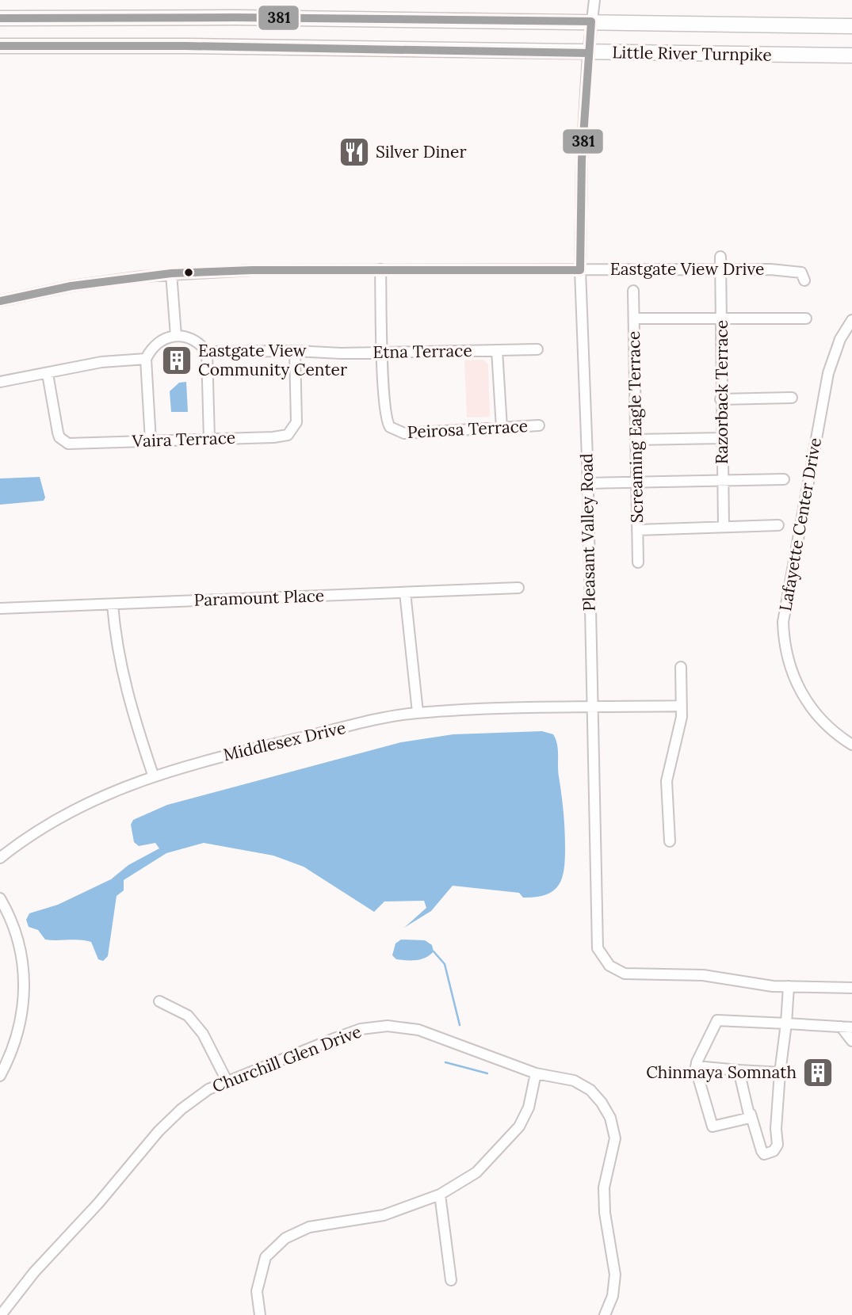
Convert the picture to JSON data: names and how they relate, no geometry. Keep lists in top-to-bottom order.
{
  "streets": {
    "highway": ["Little River Turnpike"],
    "street": [
      "Eastgate View Drive",
      "Etna Terrace",
      "Razorback Terrace",
      "Screaming Eagle Terrace",
      "Peirosa Terrace",
      "Vaira Terrace",
      "Lafayette Center Drive",
      "Pleasant Valley Road",
      "Paramount Place",
      "Middlesex Drive",
      "Churchill Glen Drive"
    ]
  },
  "crossings": [
    ["Little River Turnpike", "Pleasant Valley Road"],
    ["Eastgate View Drive", "Razorback Terrace"],
    ["Eastgate View Drive", "Peirosa Terrace"],
    ["Eastgate View Drive", "Pleasant Valley Road"],
    ["Etna Terrace", "Peirosa Terrace"],
    ["Etna Terrace", "Vaira Terrace"],
    ["Pleasant Valley Road", "Middlesex Drive"]
  ],
  "places": {
    "restaurant": ["Silver Diner"],
    "building": ["Eastgate View Community Center", "Chinmaya Somnath"]
  },
  "lines": ["transit line 381"]
}
